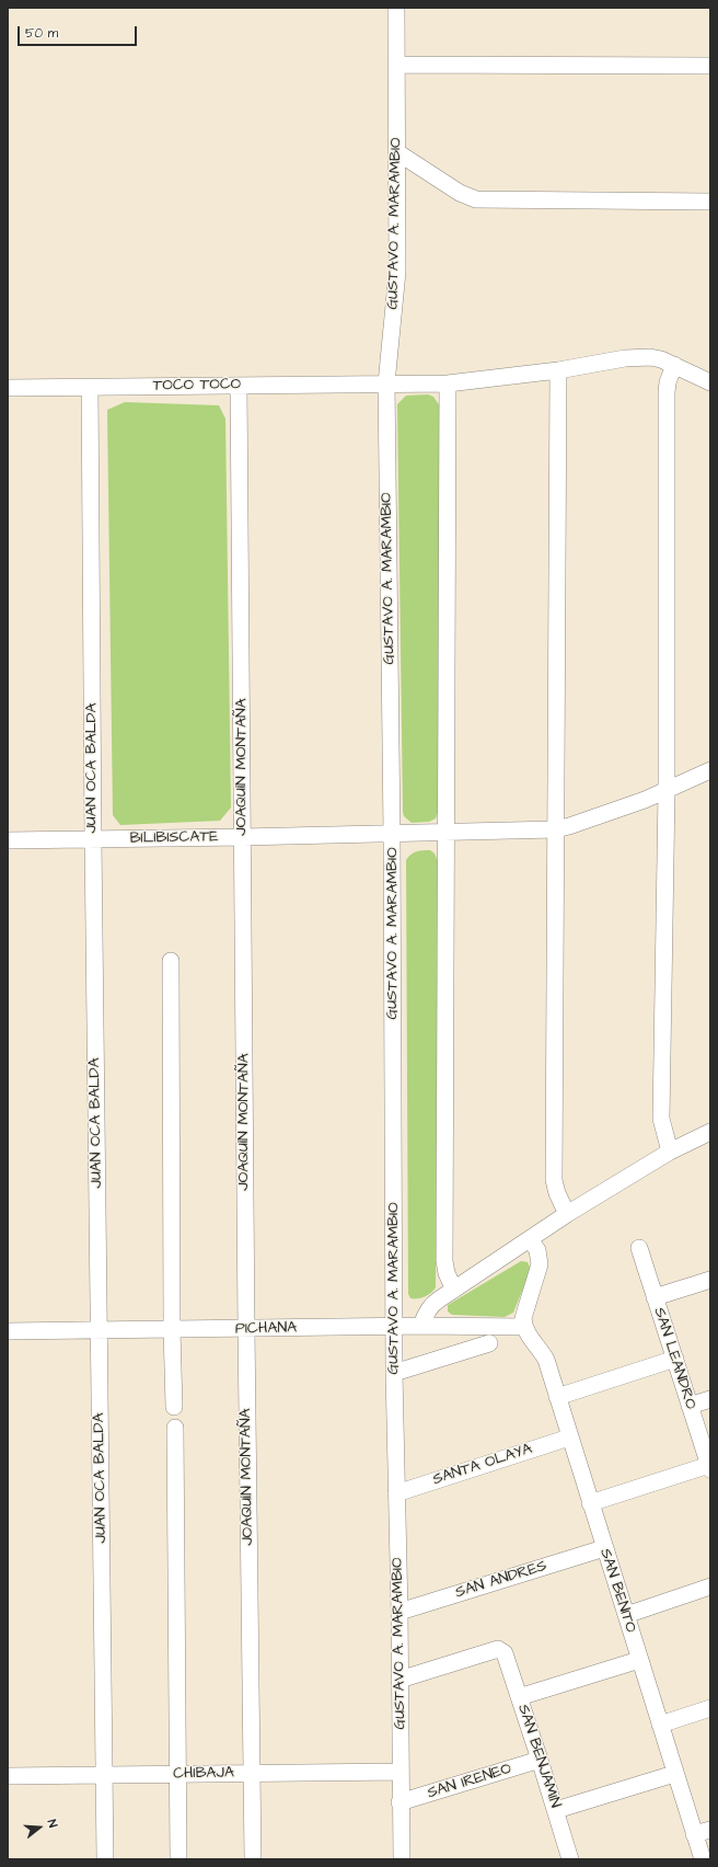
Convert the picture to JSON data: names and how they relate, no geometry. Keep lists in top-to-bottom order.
{
  "streets": {
    "street": [
      "GUSTAVO A. MARAMBIO",
      "TOCO TOCO",
      "JOAQUÍN MONTAÑA",
      "JUAN OCA BALDA",
      "BILIBISCATE",
      "PICHANA",
      "SAN LEANDRO",
      "SANTA OLAYA",
      "SAN ANDRES",
      "SAN BENITO",
      "SAN BENJAMIN",
      "CHIBAJA",
      "SAN IRENEO"
    ]
  },
  "crossings": [
    ["GUSTAVO A. MARAMBIO", "TOCO TOCO"],
    ["GUSTAVO A. MARAMBIO", "BILIBISCATE"],
    ["GUSTAVO A. MARAMBIO", "PICHANA"],
    ["GUSTAVO A. MARAMBIO", "SANTA OLAYA"],
    ["GUSTAVO A. MARAMBIO", "SAN ANDRES"],
    ["GUSTAVO A. MARAMBIO", "SAN BENJAMIN"],
    ["GUSTAVO A. MARAMBIO", "CHIBAJA"],
    ["GUSTAVO A. MARAMBIO", "SAN IRENEO"],
    ["TOCO TOCO", "JOAQUÍN MONTAÑA"],
    ["TOCO TOCO", "JUAN OCA BALDA"],
    ["JOAQUÍN MONTAÑA", "BILIBISCATE"],
    ["JOAQUÍN MONTAÑA", "PICHANA"],
    ["JOAQUÍN MONTAÑA", "CHIBAJA"],
    ["JUAN OCA BALDA", "BILIBISCATE"],
    ["JUAN OCA BALDA", "PICHANA"],
    ["JUAN OCA BALDA", "CHIBAJA"],
    ["PICHANA", "SAN BENITO"],
    ["SANTA OLAYA", "SAN BENITO"],
    ["SAN ANDRES", "SAN BENITO"],
    ["SAN BENJAMIN", "SAN IRENEO"]
  ],
  "scale_bar": "50 m",
  "north": "right"
}
